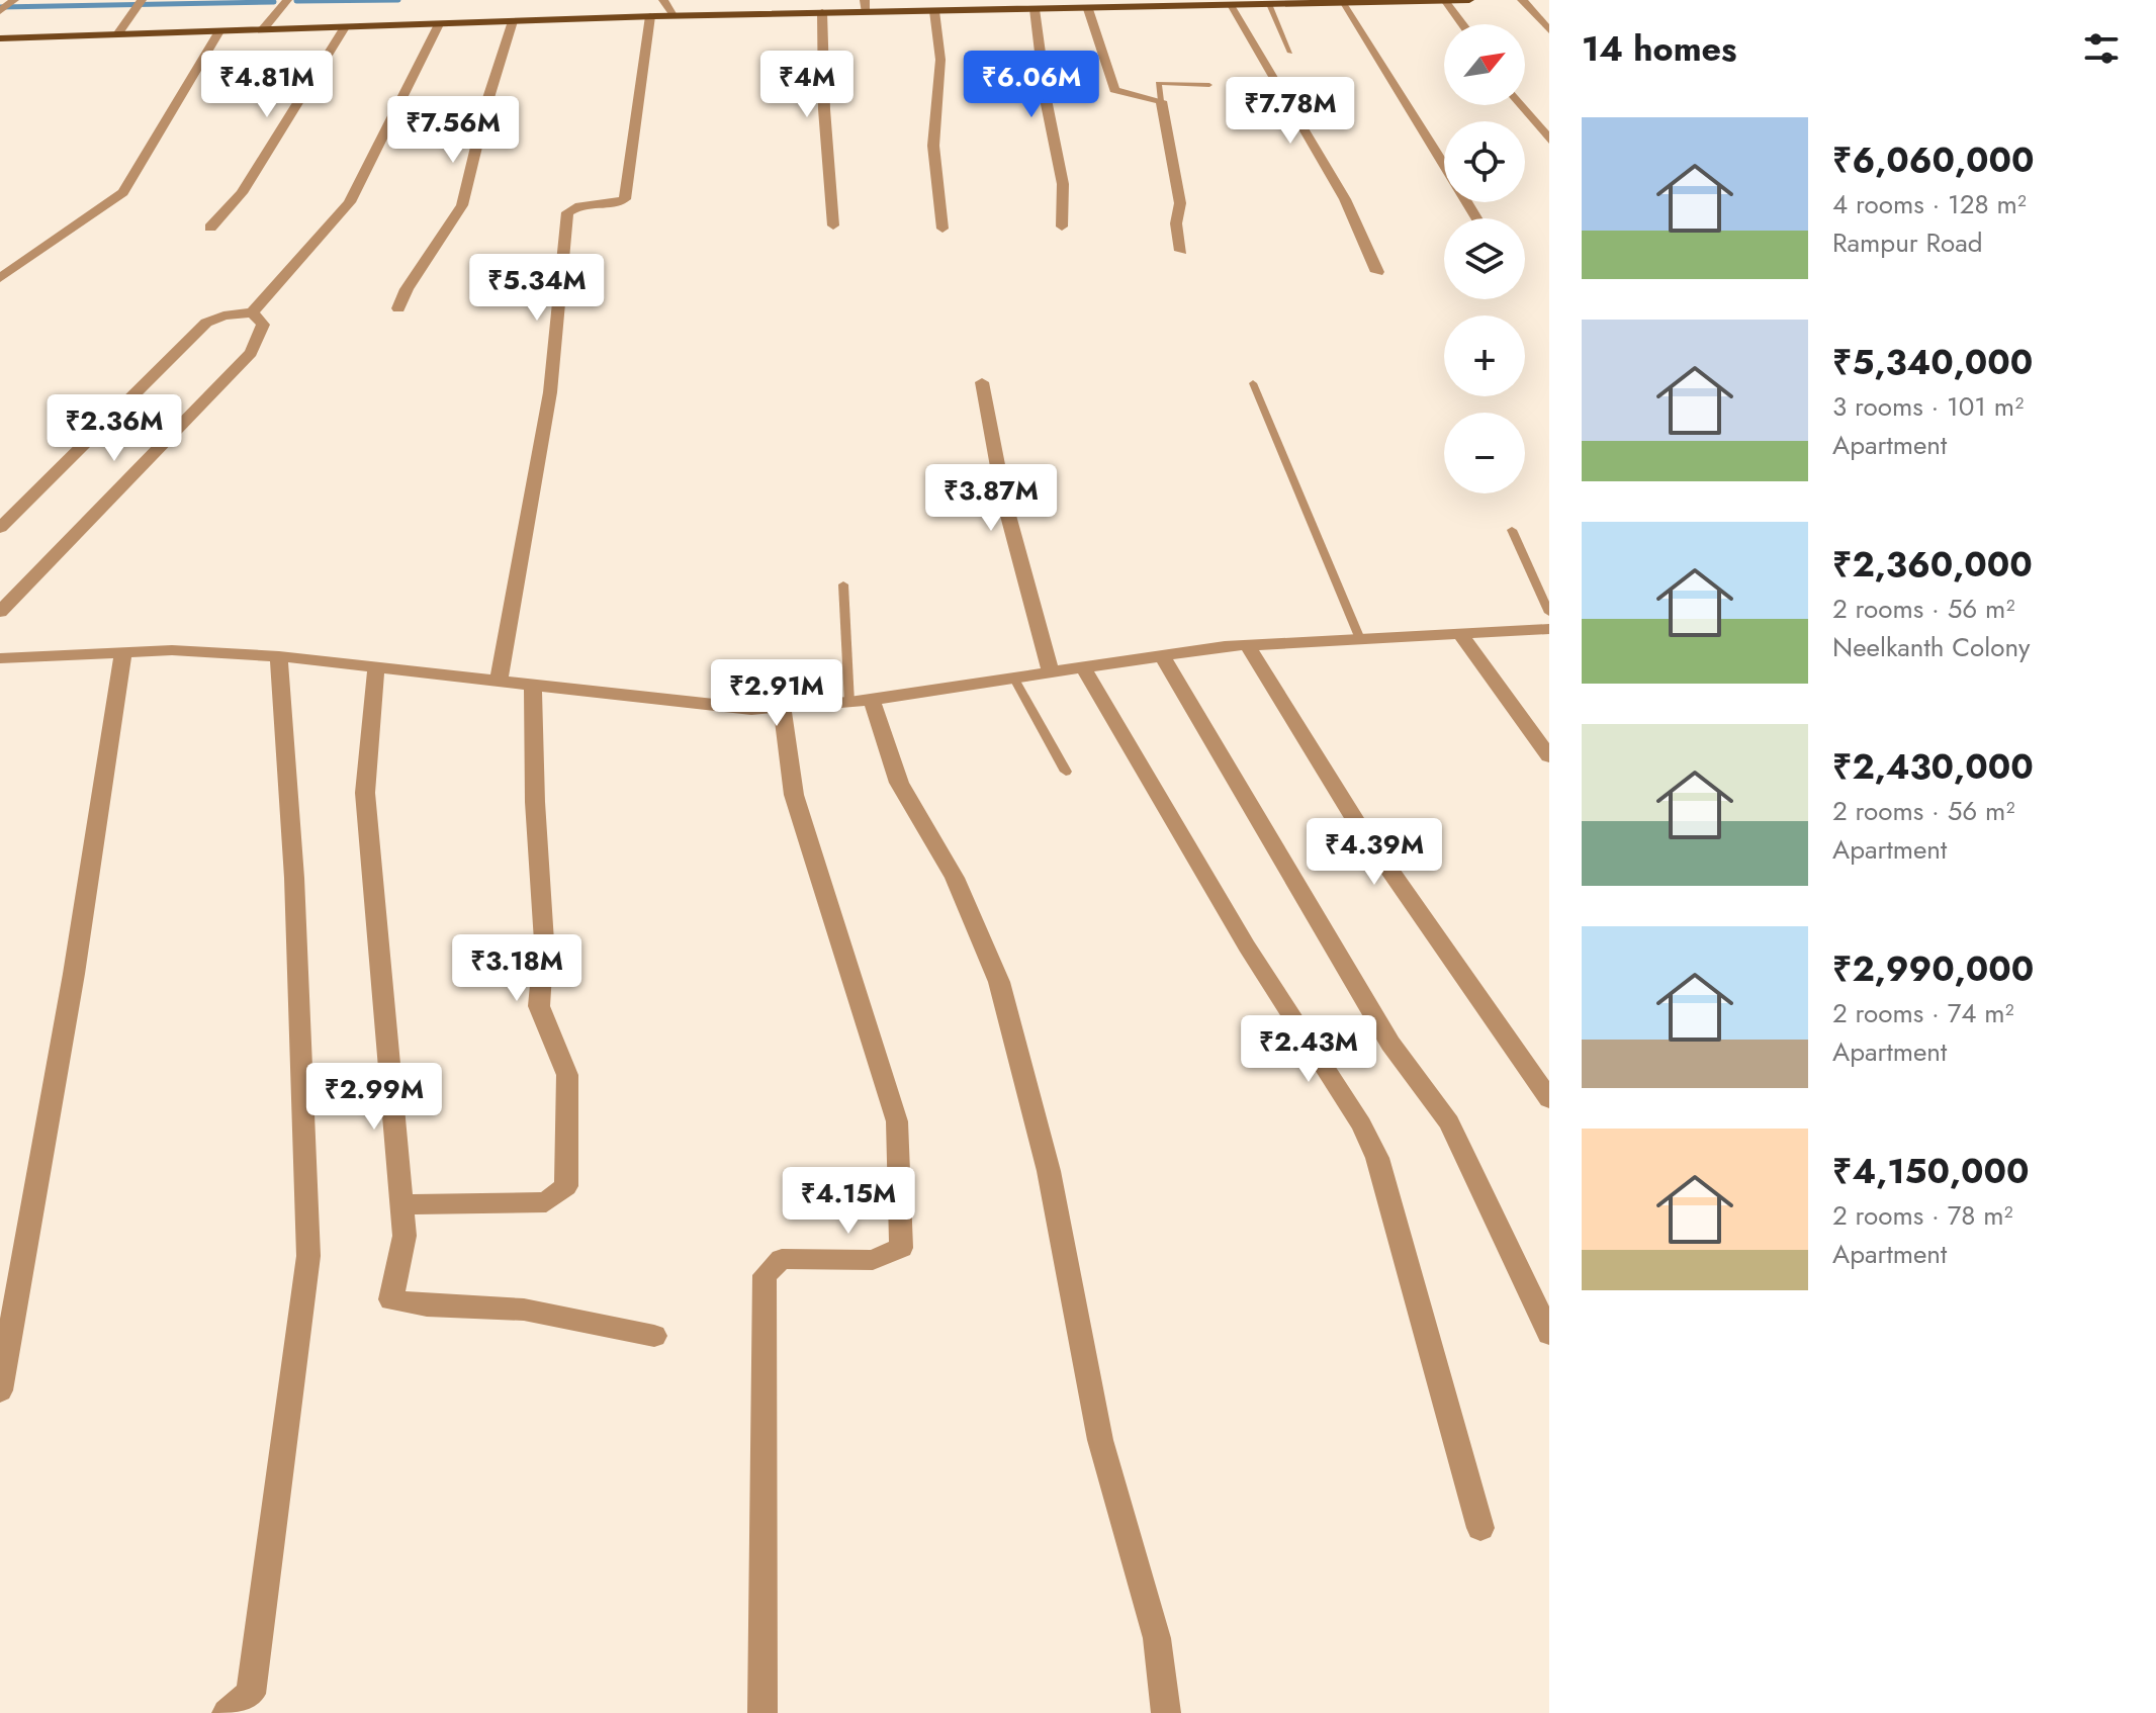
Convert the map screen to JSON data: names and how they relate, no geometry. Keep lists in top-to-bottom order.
{
  "north": "top right",
  "page": {
    "heading": "14 homes",
    "map_buttons": ["+", "−"],
    "price": [
      "₹4.81M",
      "₹4M",
      "₹6.06M",
      "₹7.78M",
      "₹7.56M",
      "₹5.34M",
      "₹2.36M",
      "₹3.87M",
      "₹2.91M",
      "₹4.39M",
      "₹3.18M",
      "₹2.43M",
      "₹2.99M",
      "₹4.15M"
    ],
    "list": [
      {
        "name": "₹6,060,000",
        "note": "4 rooms · 128 m² · Rampur Road"
      },
      {
        "name": "₹5,340,000",
        "note": "3 rooms · 101 m² · Apartment"
      },
      {
        "name": "₹2,360,000",
        "note": "2 rooms · 56 m² · Neelkanth Colony"
      },
      {
        "name": "₹2,430,000",
        "note": "2 rooms · 56 m² · Apartment"
      },
      {
        "name": "₹2,990,000",
        "note": "2 rooms · 74 m² · Apartment"
      },
      {
        "name": "₹4,150,000",
        "note": "2 rooms · 78 m² · Apartment"
      }
    ]
  }
}
